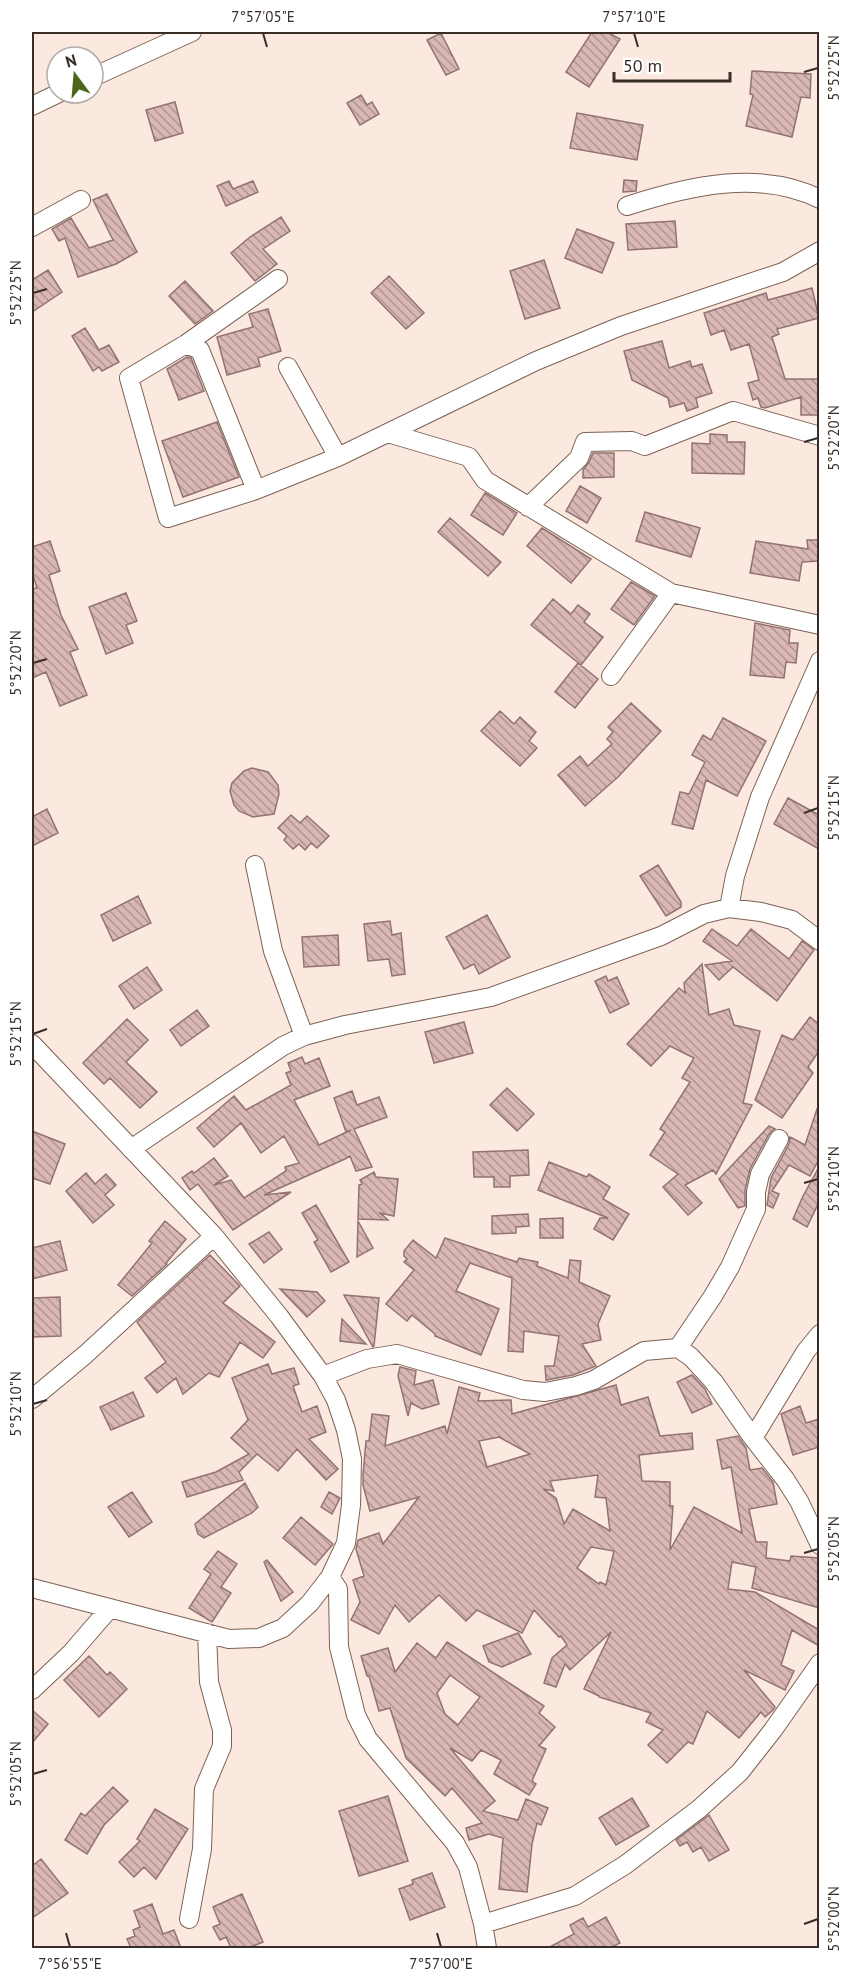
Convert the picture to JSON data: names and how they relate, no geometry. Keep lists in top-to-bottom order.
{
  "scale_bar": "50 m",
  "north": "top",
  "coordinates": [
    "7°57'05\"E",
    "7°57'10\"E",
    "5°52'25\"N",
    "5°52'20\"N",
    "5°52'15\"N",
    "5°52'10\"N",
    "5°52'05\"N",
    "5°52'00\"N",
    "7°56'55\"E",
    "7°57'00\"E"
  ]
}
